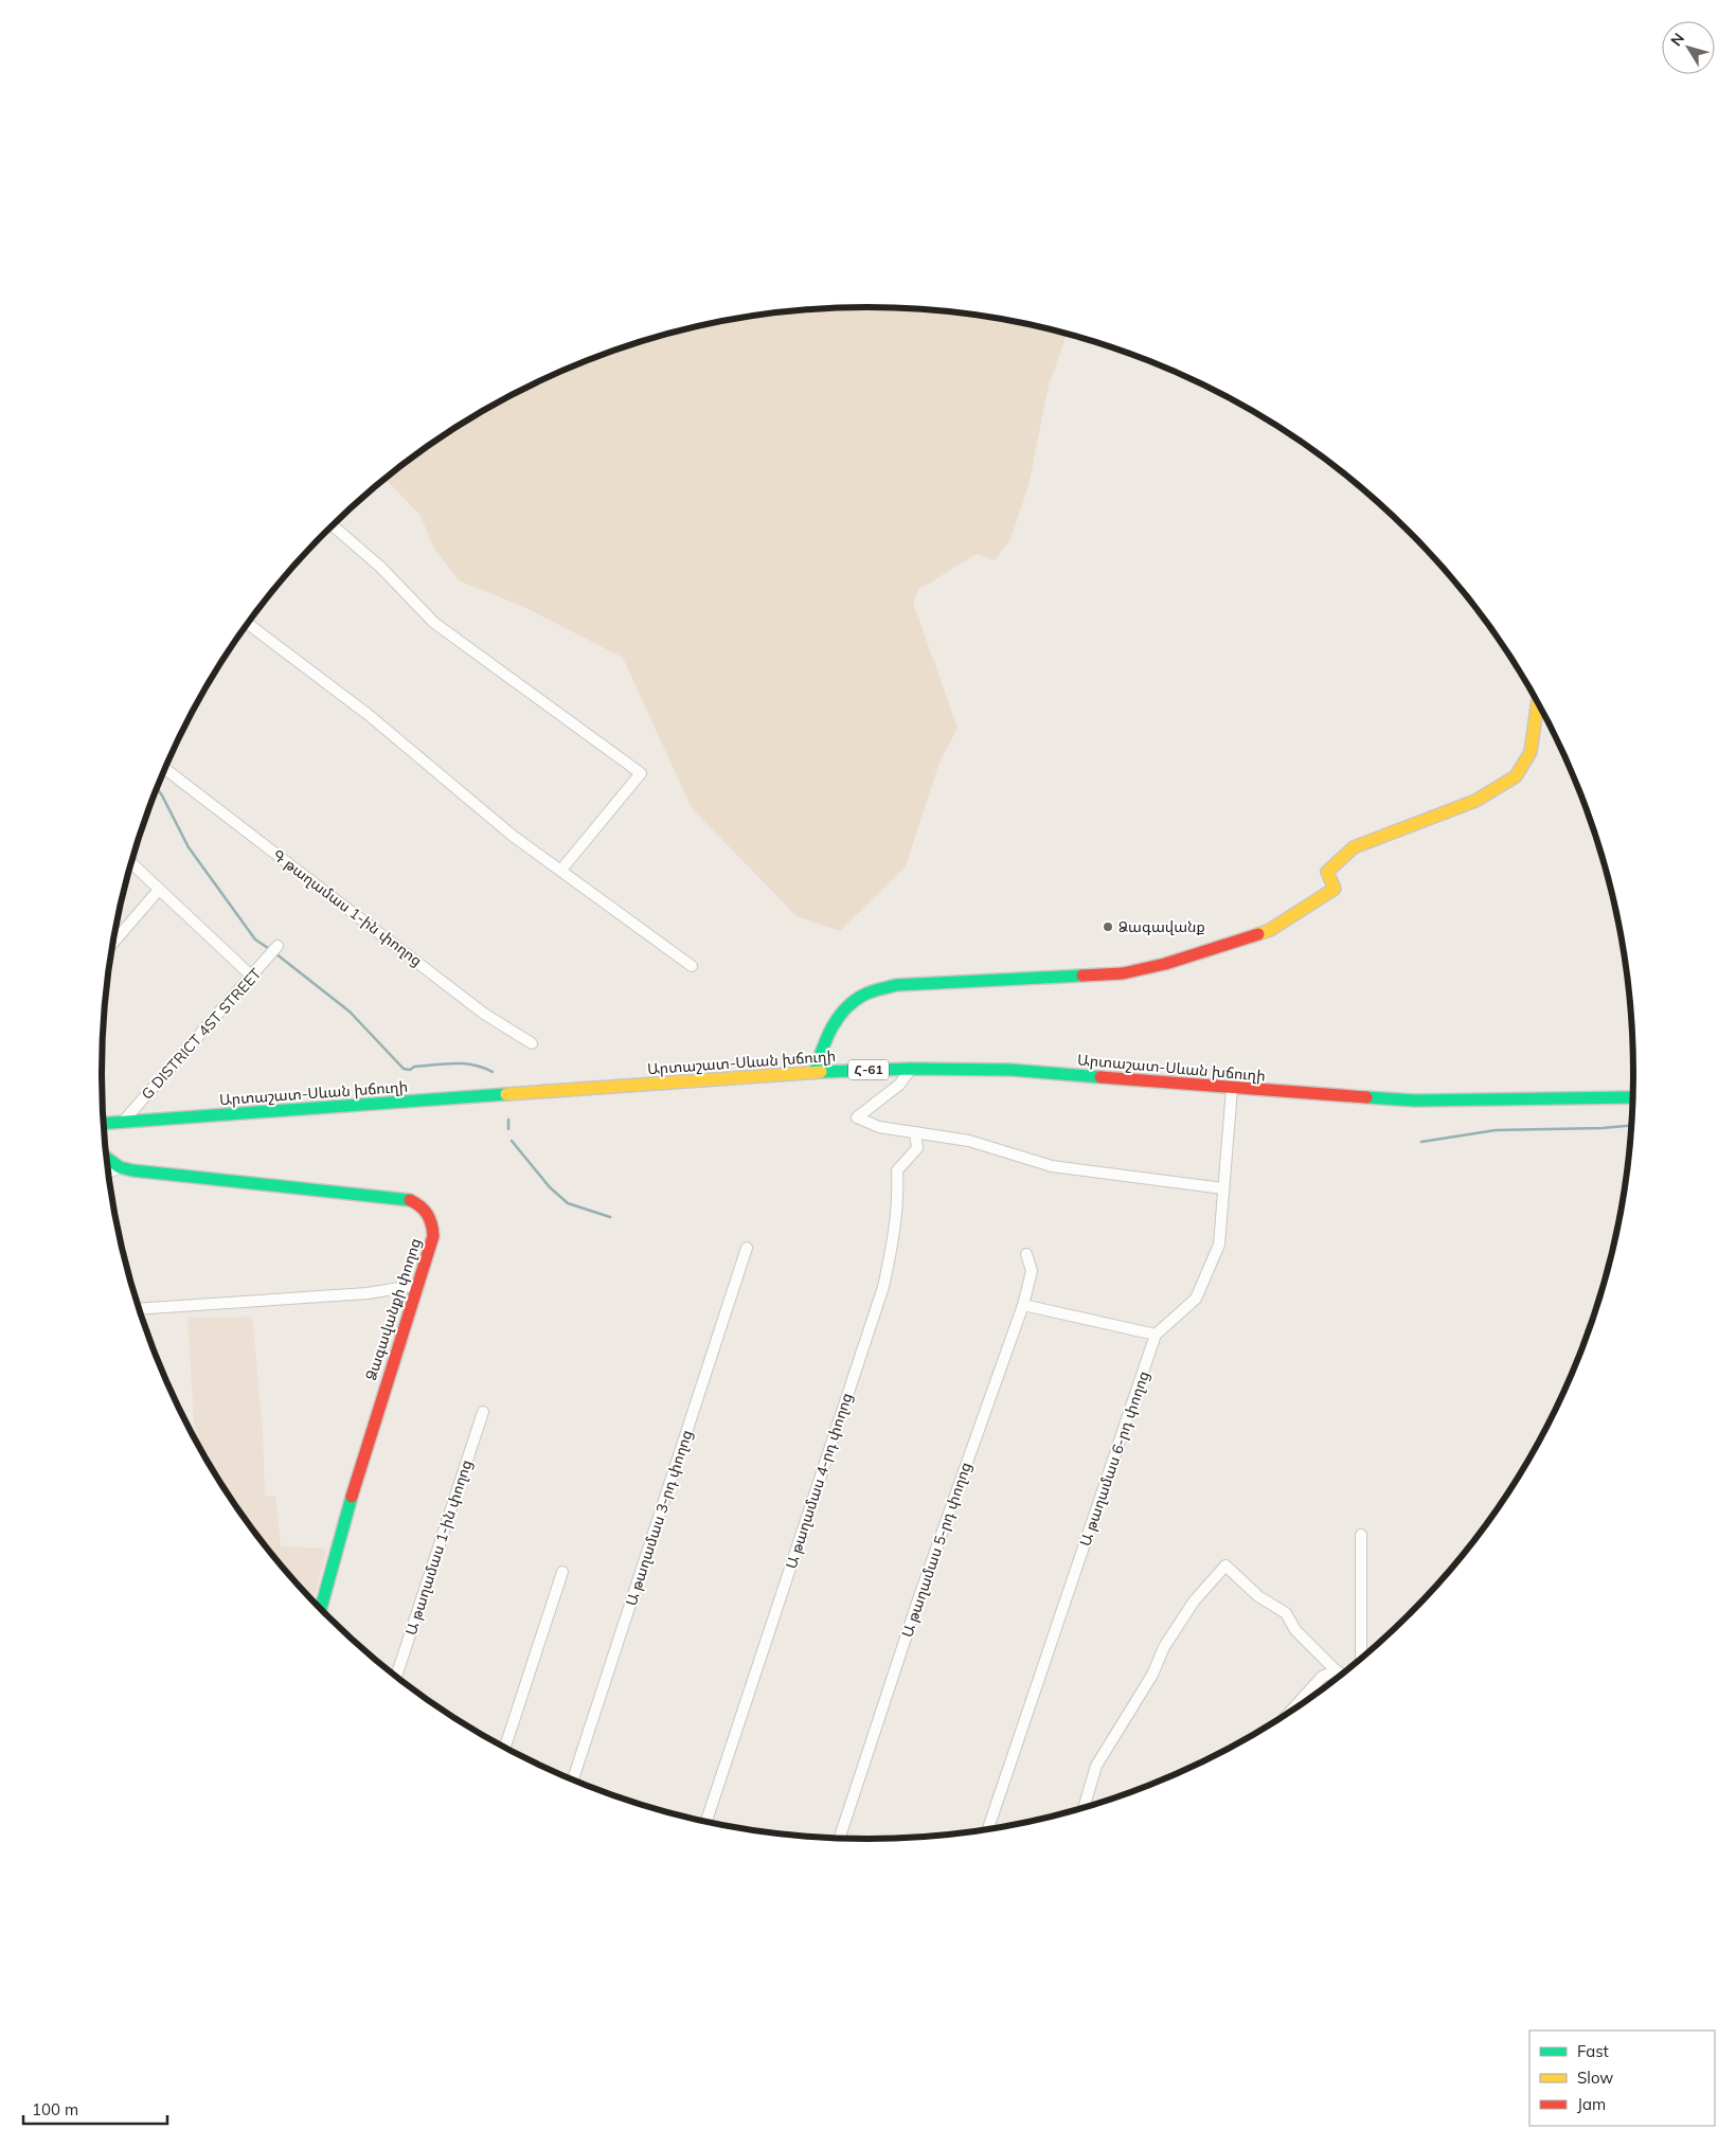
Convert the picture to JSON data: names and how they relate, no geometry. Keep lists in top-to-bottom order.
{
  "streets": {
    "street": [
      "Գ թաղամաս 1-ին փողոց",
      "G DISTRICT 4ST STREET",
      "Արտաշատ-Սևան խճուղի",
      "Հ-61",
      "Ձագավանքի փողոց",
      "Ա թաղամաս 6-րդ փողոց",
      "Ա թաղամաս 4-րդ փողոց",
      "Ա թաղամաս 3-րդ փողոց",
      "Ա թաղամաս 1-ին փողոց",
      "Ա թաղամաս 5-րդ փողոց"
    ]
  },
  "crossings": [
    ["G DISTRICT 4ST STREET", "Արտաշատ-Սևան խճուղի"],
    ["Արտաշատ-Սևան խճուղի", "Ա թաղամաս 6-րդ փողոց"]
  ],
  "places": ["Ձագավանք"],
  "legend": ["Fast", "Slow", "Jam"],
  "scale_bar": "100 m",
  "north": "top left"
}
